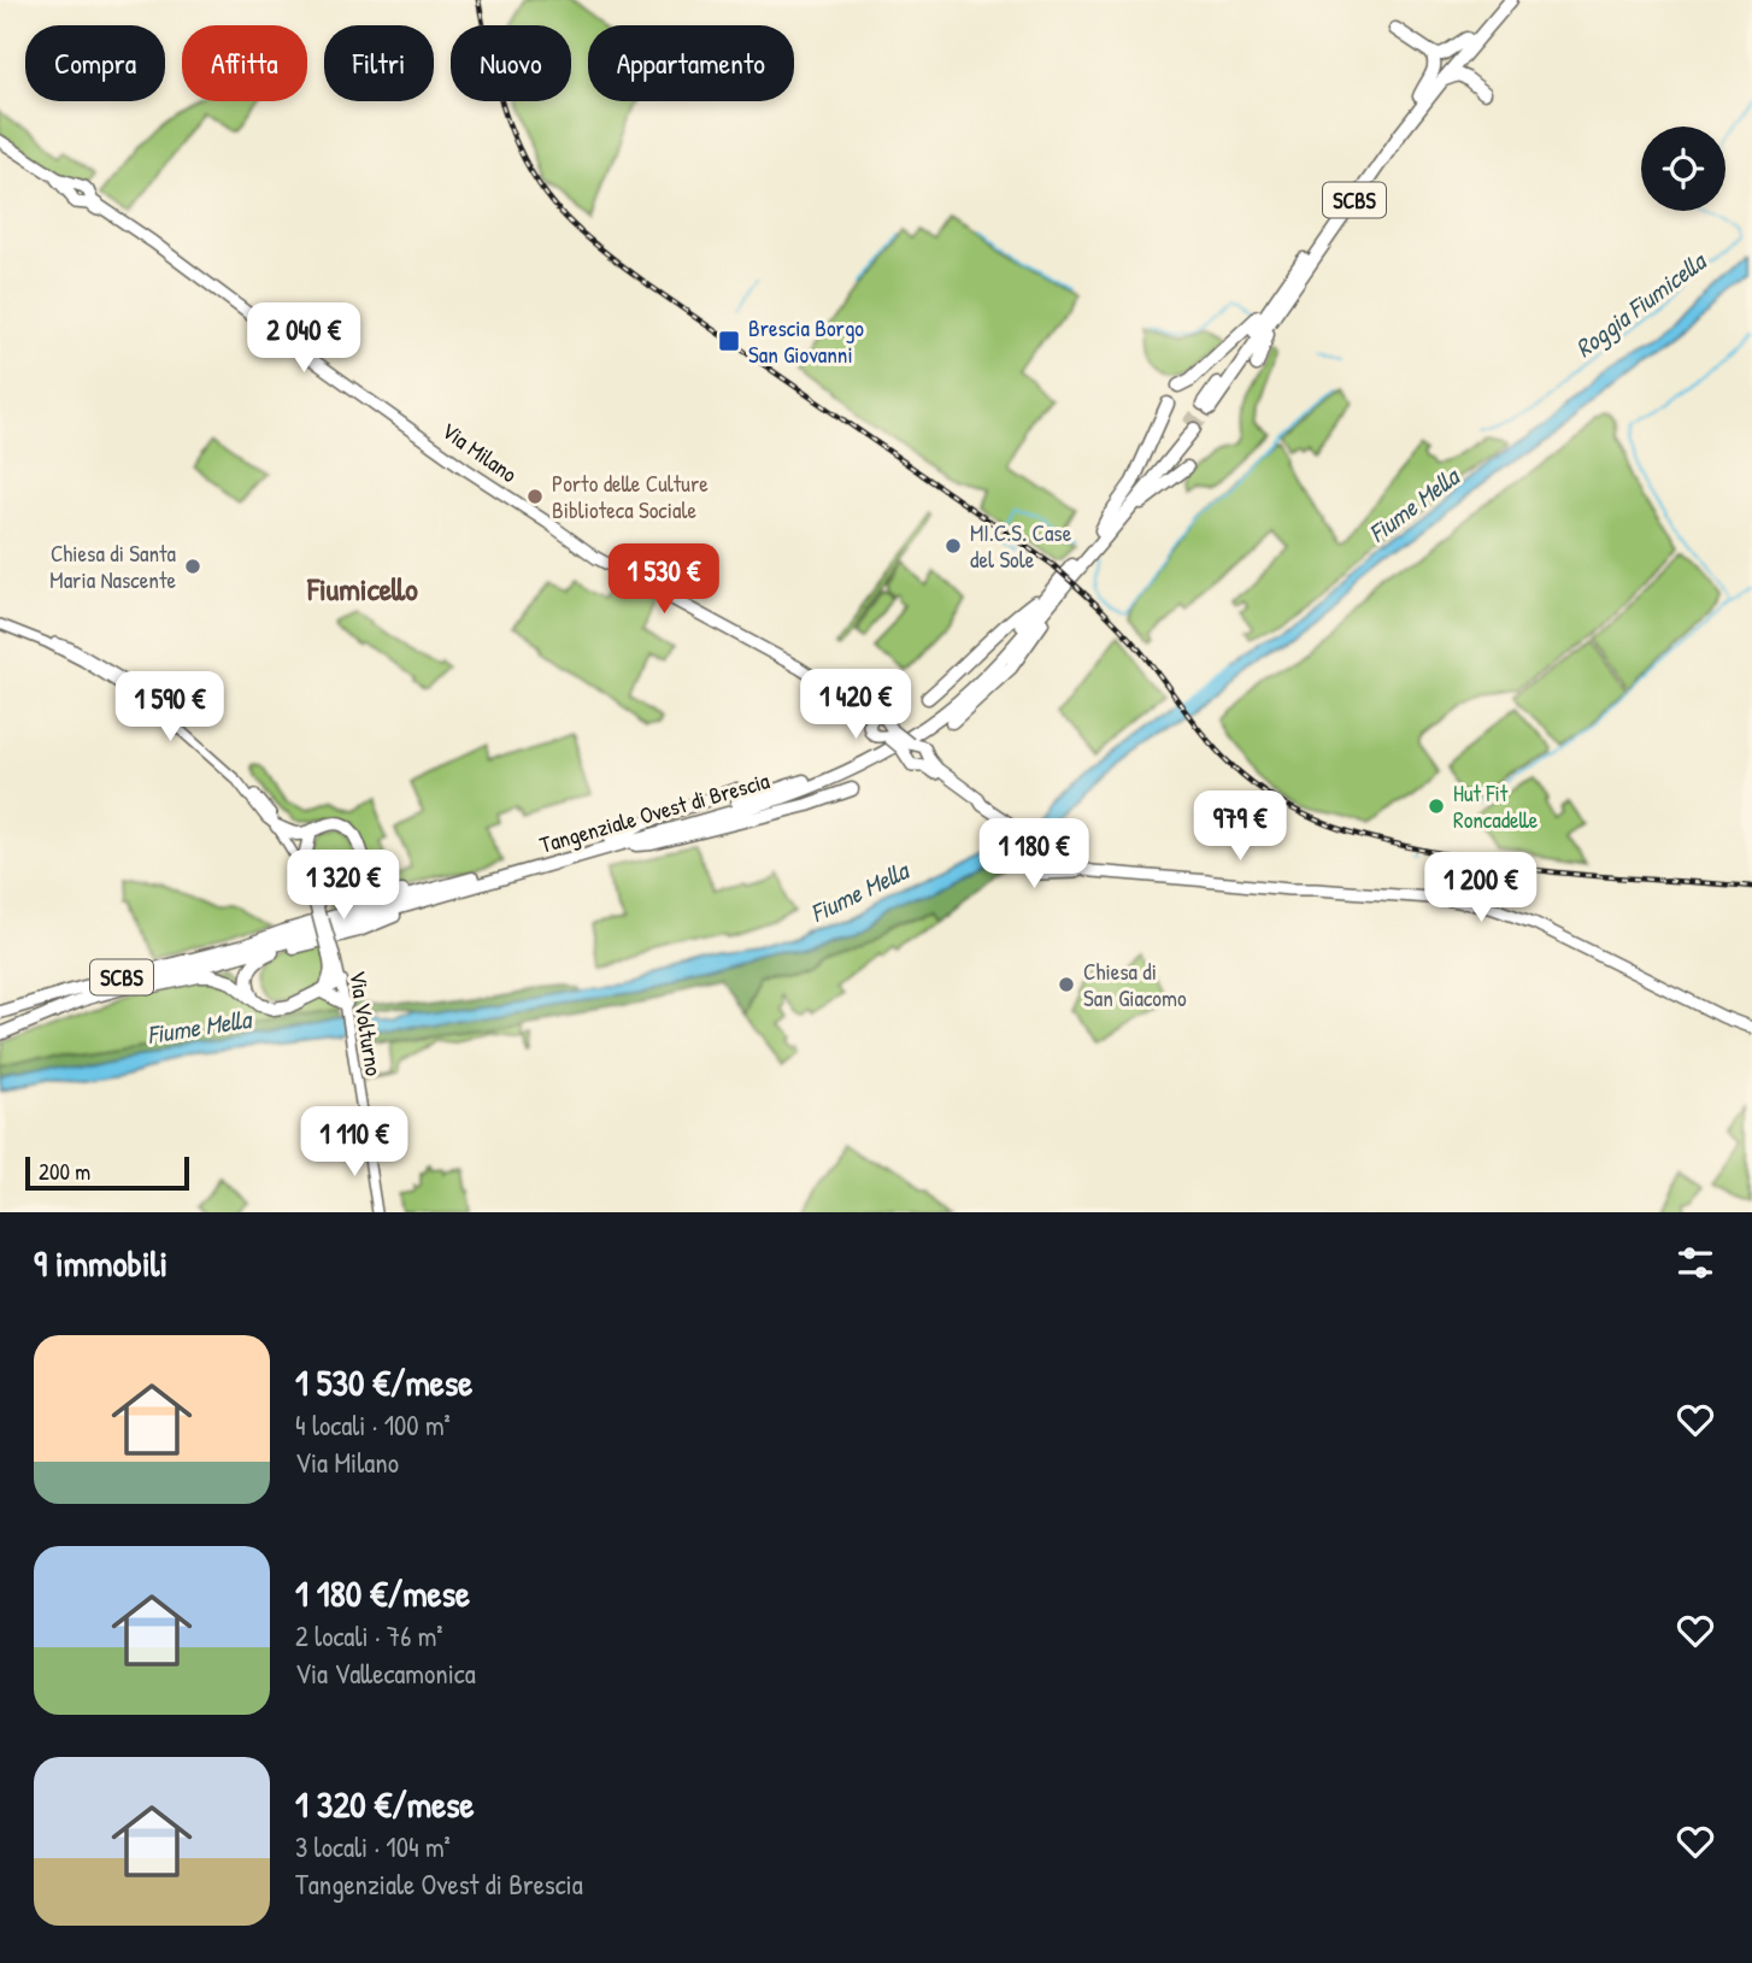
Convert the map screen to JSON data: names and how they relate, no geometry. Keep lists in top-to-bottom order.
{
  "streets": {
    "highway": ["SCBS", "Tangenziale Ovest di Brescia"],
    "main road": ["Via Milano"],
    "street": ["Via Volturno"]
  },
  "districts": ["Fiumicello"],
  "water": ["Roggia Fiumicella", "Fiume Mella"],
  "places": {
    "transit": ["Brescia Borgo San Giovanni"],
    "other": [
      "Porto delle Culture Biblioteca Sociale",
      "MI.C.S. Case del Sole",
      "Chiesa di Santa Maria Nascente",
      "Hut Fit Roncadelle",
      "Chiesa di San Giacomo"
    ]
  },
  "scale_bar": "200 m",
  "page": {
    "chip": [
      "Compra",
      "Affitta",
      "Filtri",
      "Nuovo",
      "Appartamento"
    ],
    "price": [
      "2 040 €",
      "1 530 €",
      "1 420 €",
      "1 590 €",
      "979 €",
      "1 180 €",
      "1 320 €",
      "1 200 €",
      "1 110 €"
    ],
    "scale": "200 m",
    "heading": "9 immobili",
    "list": [
      {
        "name": "1 530 €/mese",
        "note": "4 locali · 100 m² · Via Milano"
      },
      {
        "name": "1 180 €/mese",
        "note": "2 locali · 76 m² · Via Vallecamonica"
      },
      {
        "name": "1 320 €/mese",
        "note": "3 locali · 104 m² · Tangenziale Ovest di Brescia"
      }
    ]
  }
}
